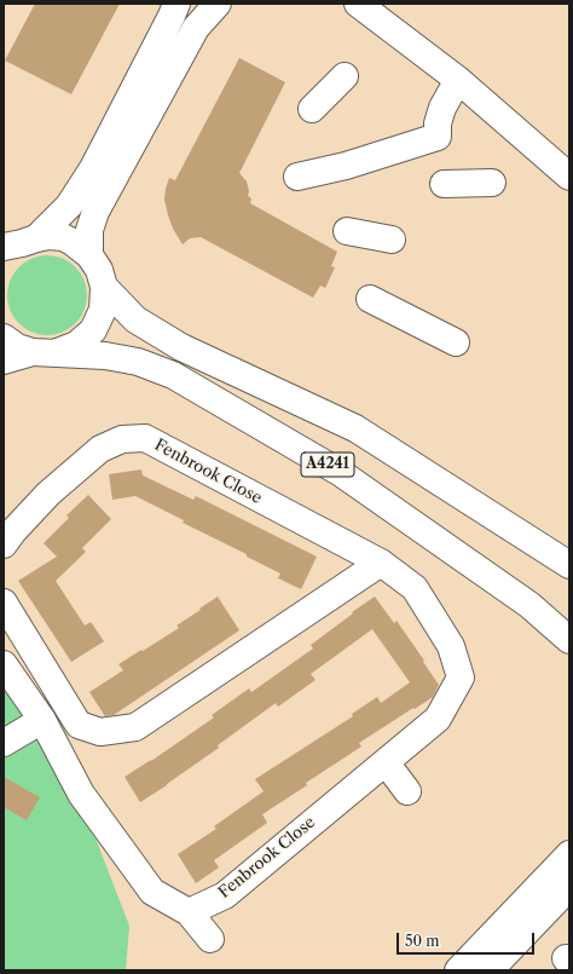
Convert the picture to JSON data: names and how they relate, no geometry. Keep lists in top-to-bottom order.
{
  "streets": {
    "main road": ["A4241", "Fenbrook Close"]
  },
  "scale_bar": "50 m"
}
